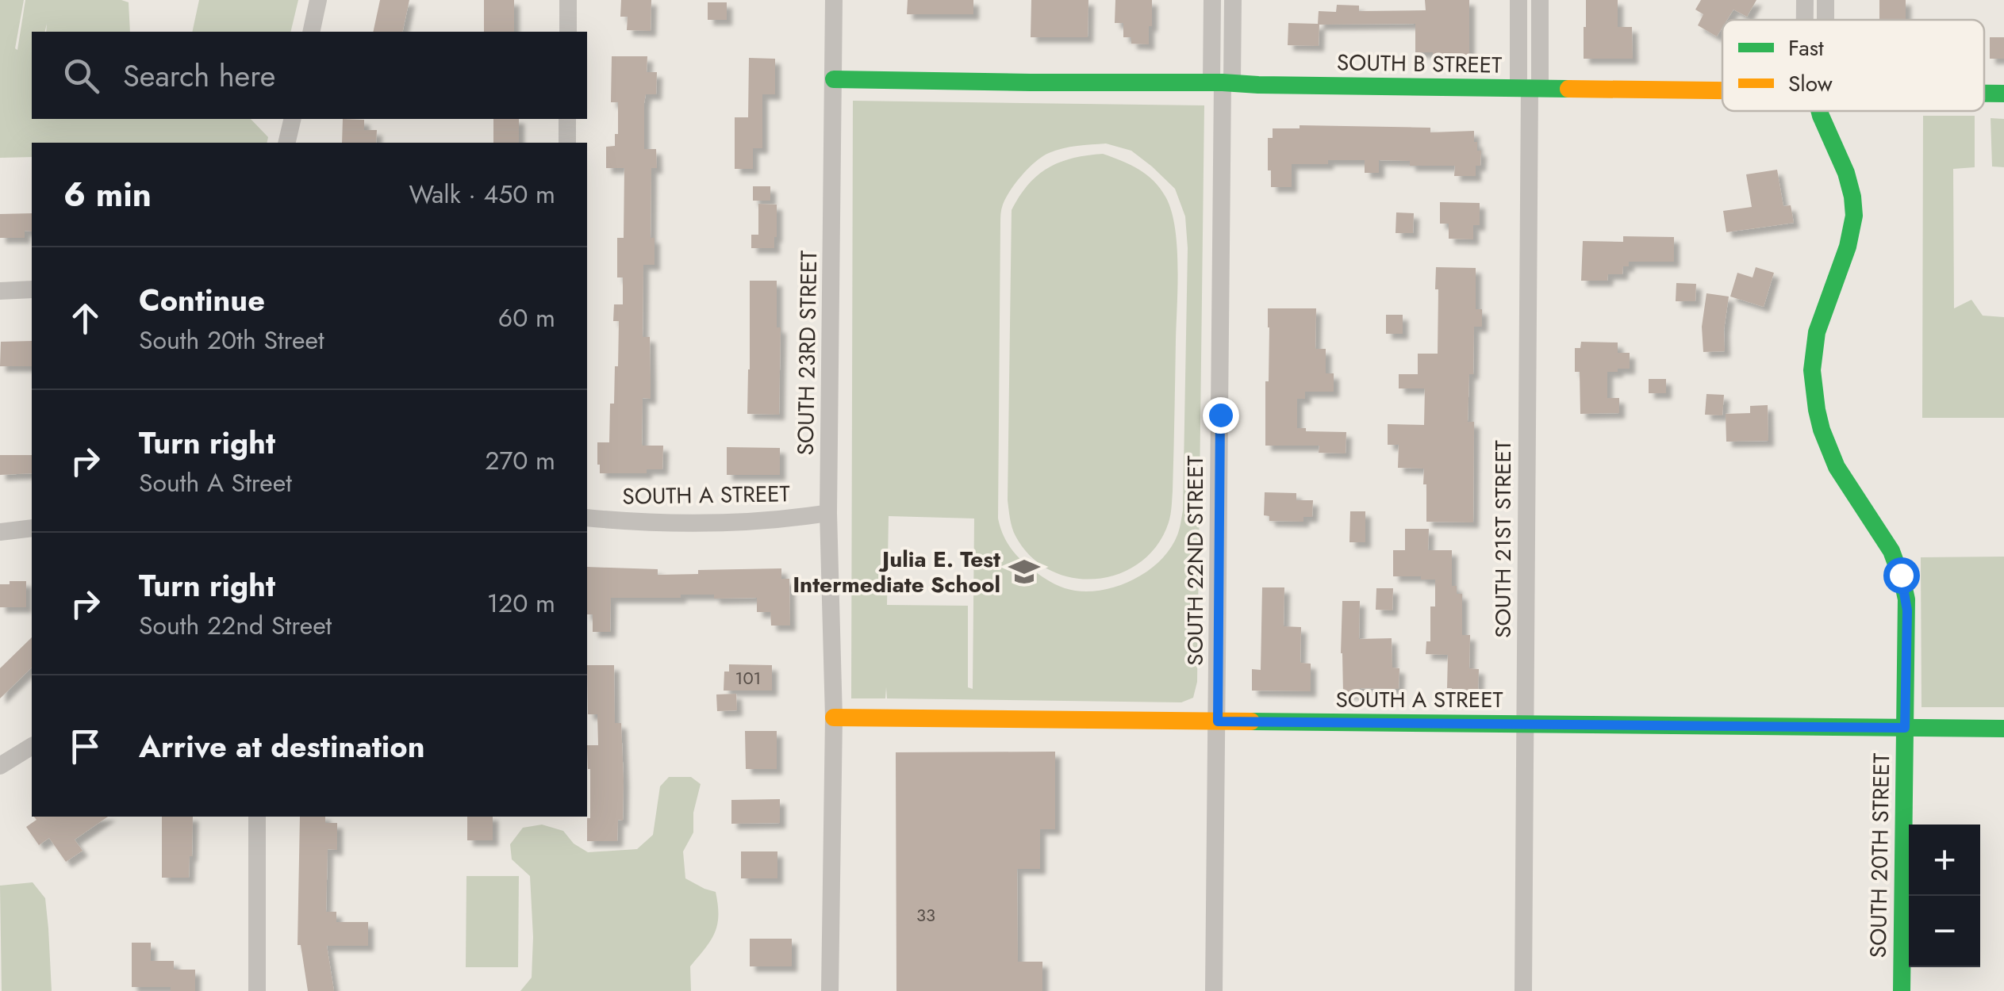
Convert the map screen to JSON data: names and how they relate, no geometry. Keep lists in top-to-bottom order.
{
  "streets": {
    "street": [
      "SOUTH B STREET",
      "SOUTH 23RD STREET",
      "SOUTH A STREET",
      "SOUTH 21ST STREET",
      "SOUTH 22ND STREET",
      "SOUTH 20TH STREET"
    ]
  },
  "crossings": [
    ["SOUTH B STREET", "SOUTH 23RD STREET"],
    ["SOUTH B STREET", "SOUTH 21ST STREET"],
    ["SOUTH B STREET", "SOUTH 22ND STREET"],
    ["SOUTH 23RD STREET", "SOUTH A STREET"],
    ["SOUTH A STREET", "SOUTH 21ST STREET"],
    ["SOUTH A STREET", "SOUTH 22ND STREET"],
    ["SOUTH A STREET", "SOUTH 20TH STREET"]
  ],
  "places": {
    "school or university": ["Julia E. Test Intermediate School"]
  },
  "house_numbers": ["101", "33"],
  "legend": ["Fast", "Slow"],
  "page": {
    "search": "Search here",
    "heading": ["6 min", "Walk · 450 m"],
    "list": [
      ["Continue", "South 20th Street", "60 m"],
      ["Turn right", "South A Street", "270 m"],
      ["Turn right", "South 22nd Street", "120 m"],
      "Arrive at destination"
    ],
    "map_buttons": ["+", "−"]
  }
}
